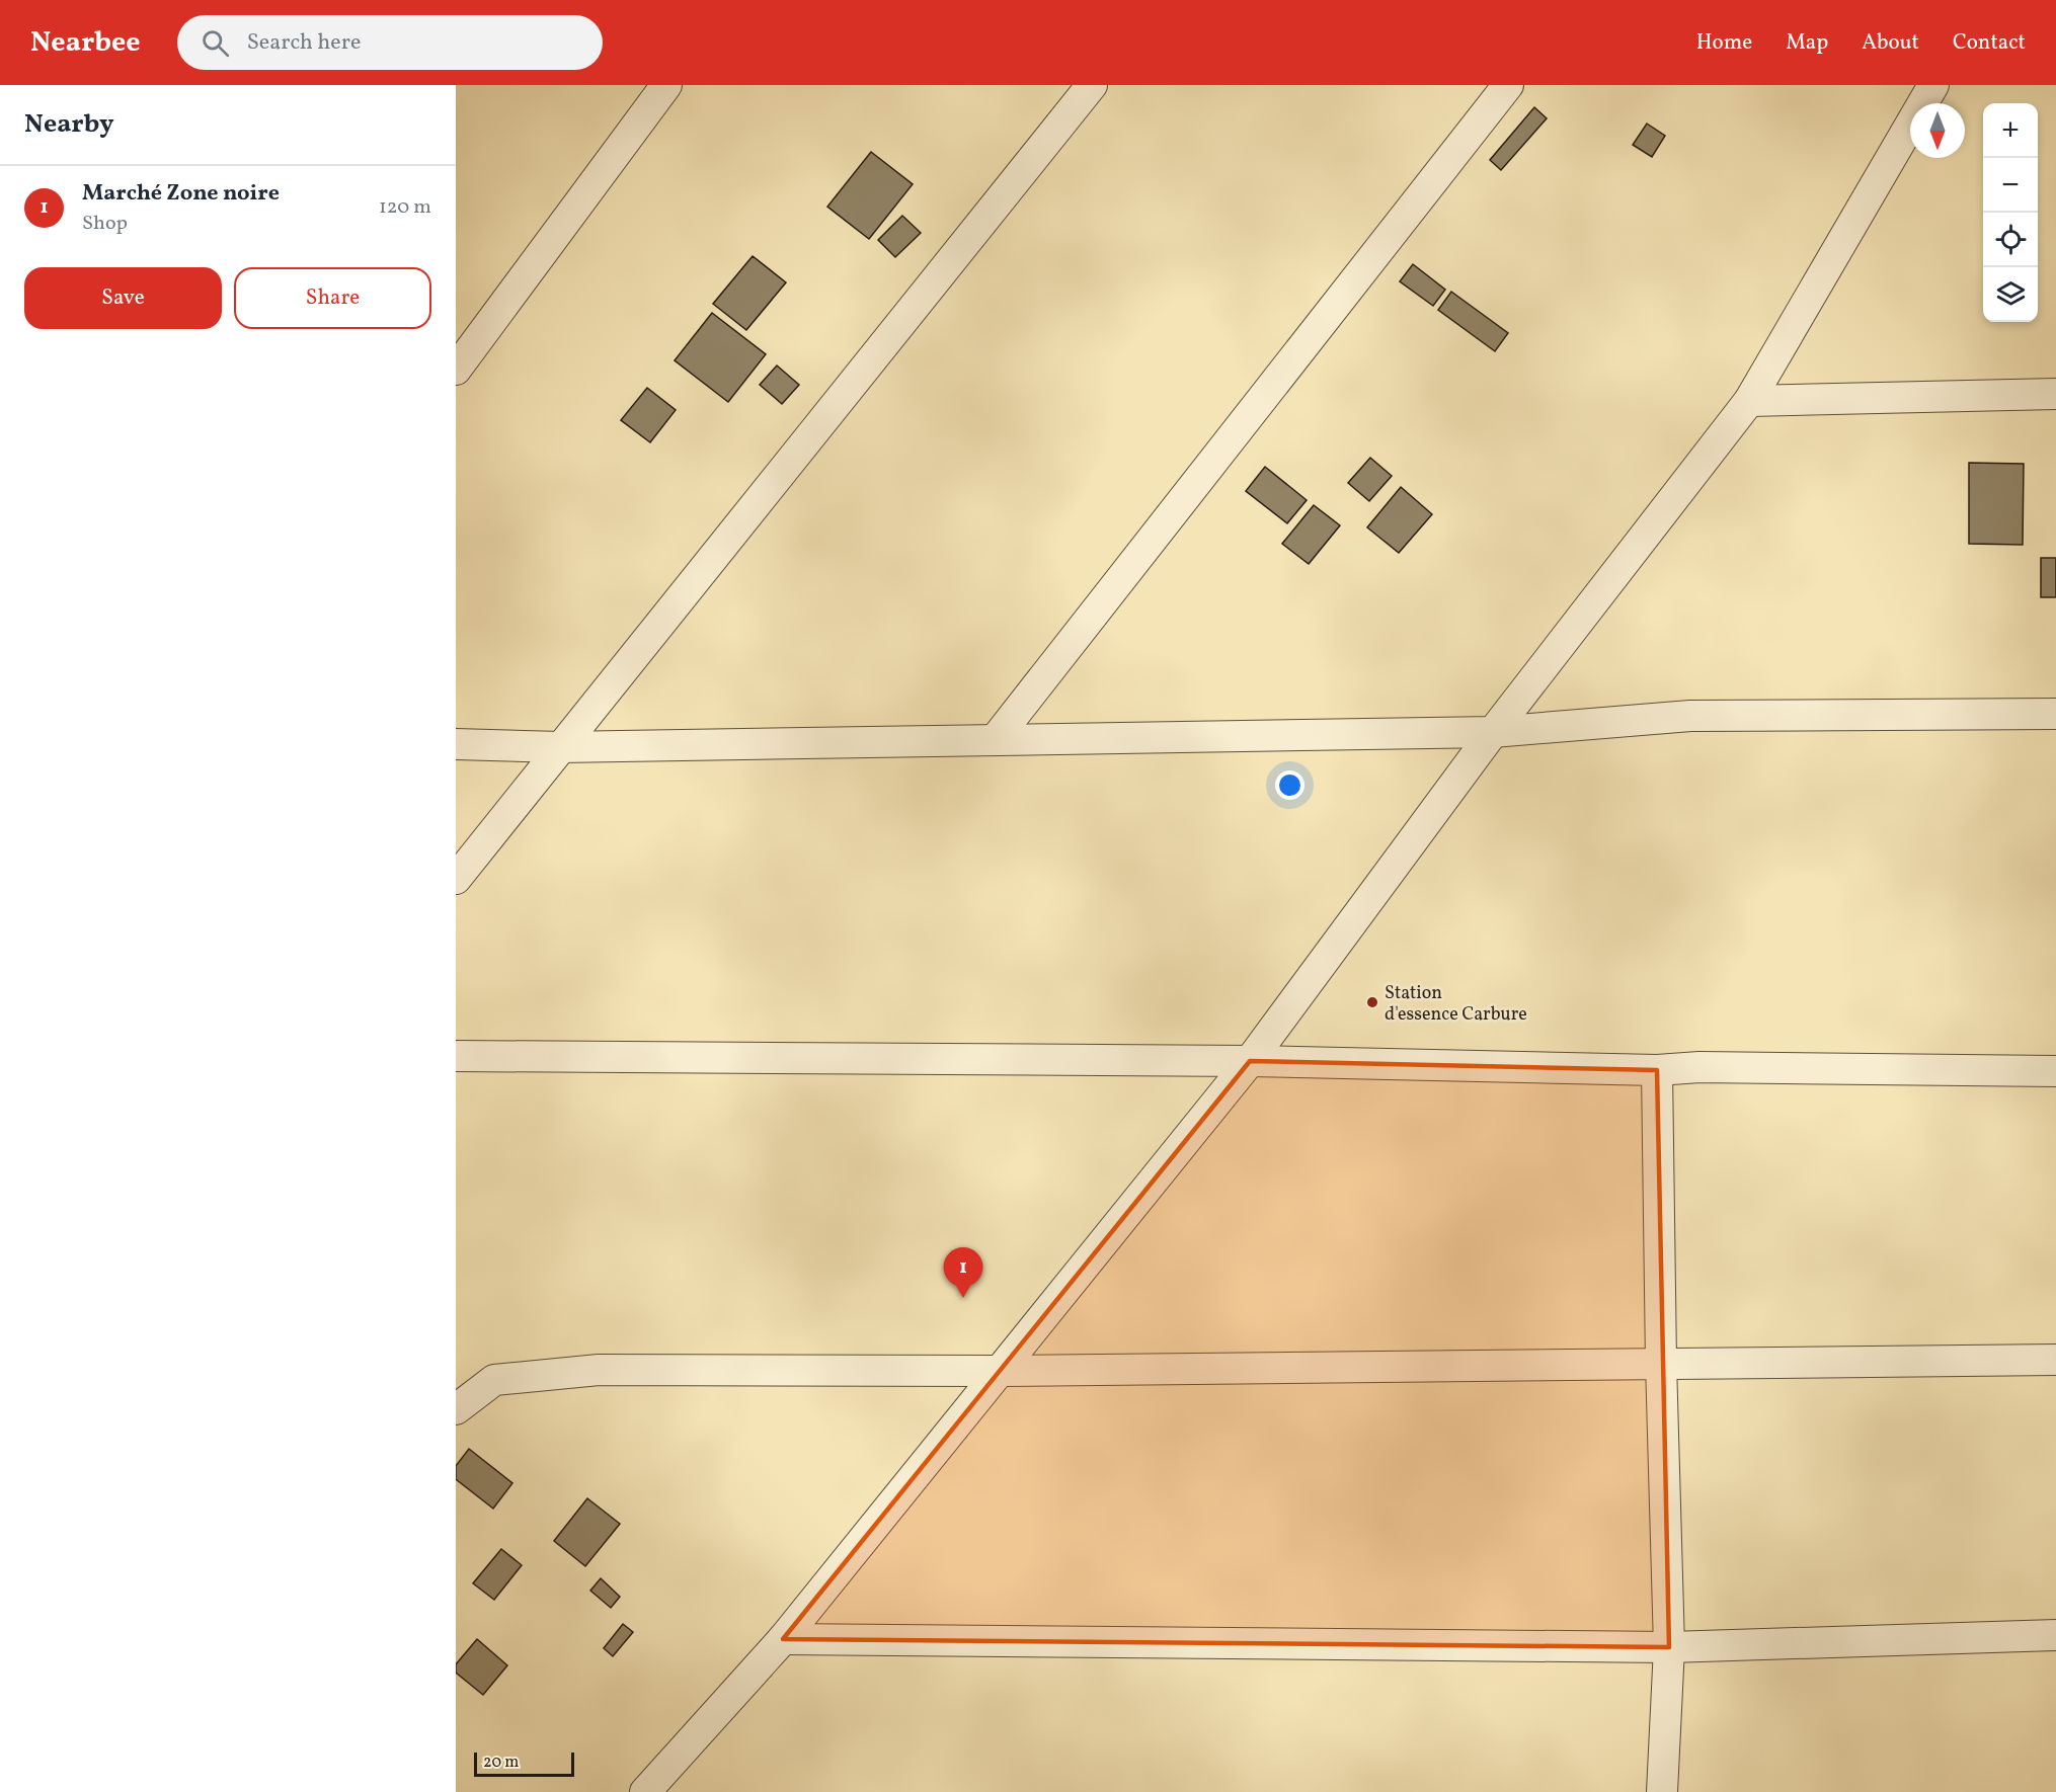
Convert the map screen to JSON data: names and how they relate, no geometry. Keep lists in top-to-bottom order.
{
  "places": ["Station d'essence Carbure"],
  "scale_bar": "20 m",
  "north": "bottom",
  "page": {
    "header": "Nearbee",
    "search": "Search here",
    "nav": [
      "Home",
      "Map",
      "About",
      "Contact"
    ],
    "heading": "Nearby",
    "map_buttons": ["+", "−"],
    "list": [
      {
        "mark": "1",
        "name": "Marché Zone noire",
        "note": "Shop",
        "value": "120 m"
      }
    ],
    "buttons": ["Save", "Share"],
    "pins": "1",
    "scale": "20 m"
  }
}
